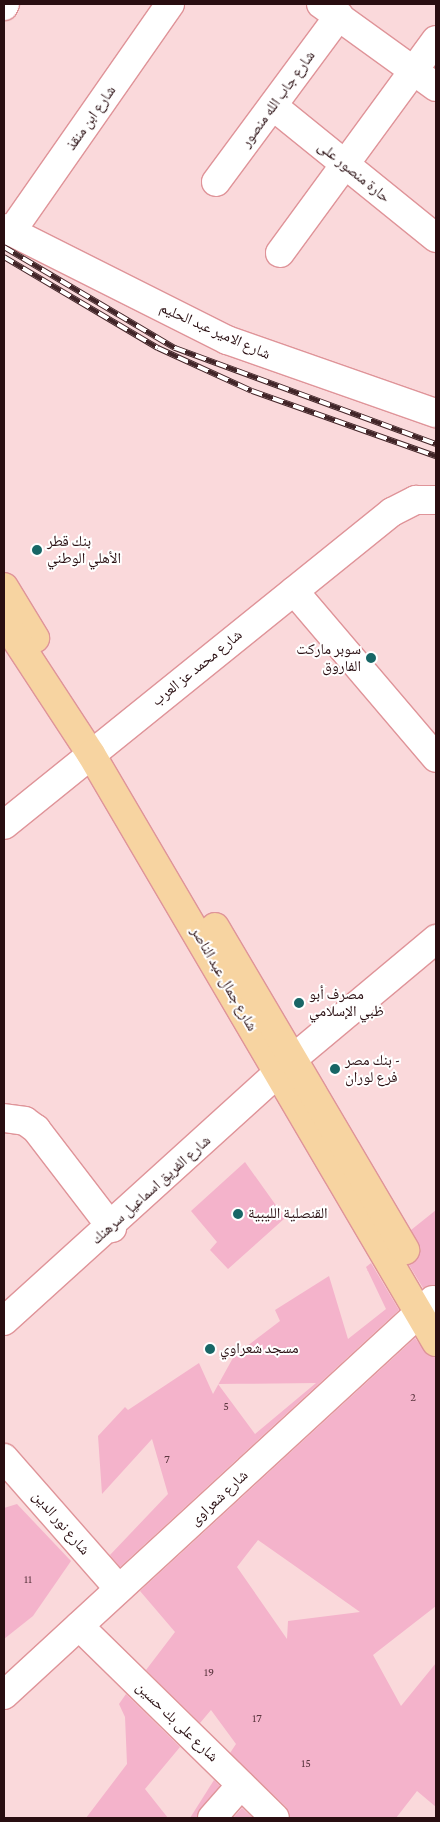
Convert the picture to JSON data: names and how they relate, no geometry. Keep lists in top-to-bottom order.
{
  "streets": {
    "main road": ["شارع جمال عبد الناصر"],
    "street": [
      "شارع جاب الله منصور",
      "شارع ابن منقذ",
      "حارة منصور على",
      "شارع الامير عبد الحليم",
      "شارع محمد عز العرب",
      "شارع الفريق اسماعيل سرهنك",
      "شارع شعراوى",
      "شارع نور الدين",
      "شارع على بك حسين"
    ]
  },
  "crossings": [
    ["شارع جاب الله منصور", "حارة منصور على"],
    ["شارع ابن منقذ", "شارع الامير عبد الحليم"],
    ["شارع محمد عز العرب", "شارع جمال عبد الناصر"],
    ["شارع جمال عبد الناصر", "شارع الفريق اسماعيل سرهنك"],
    ["شارع جمال عبد الناصر", "شارع شعراوى"],
    ["شارع شعراوى", "شارع نور الدين"],
    ["شارع شعراوى", "شارع على بك حسين"]
  ],
  "places": [
    "بنك قطر الأهلي الوطني",
    "سوبر ماركت الفاروق",
    "مصرف أبو ظبي الإسلامي",
    "بنك مصر - فرع لوران",
    "القنصلية الليبية",
    "مسجد شعراوي"
  ],
  "house_numbers": [
    "2",
    "5",
    "7",
    "11",
    "19",
    "17",
    "15"
  ]
}
